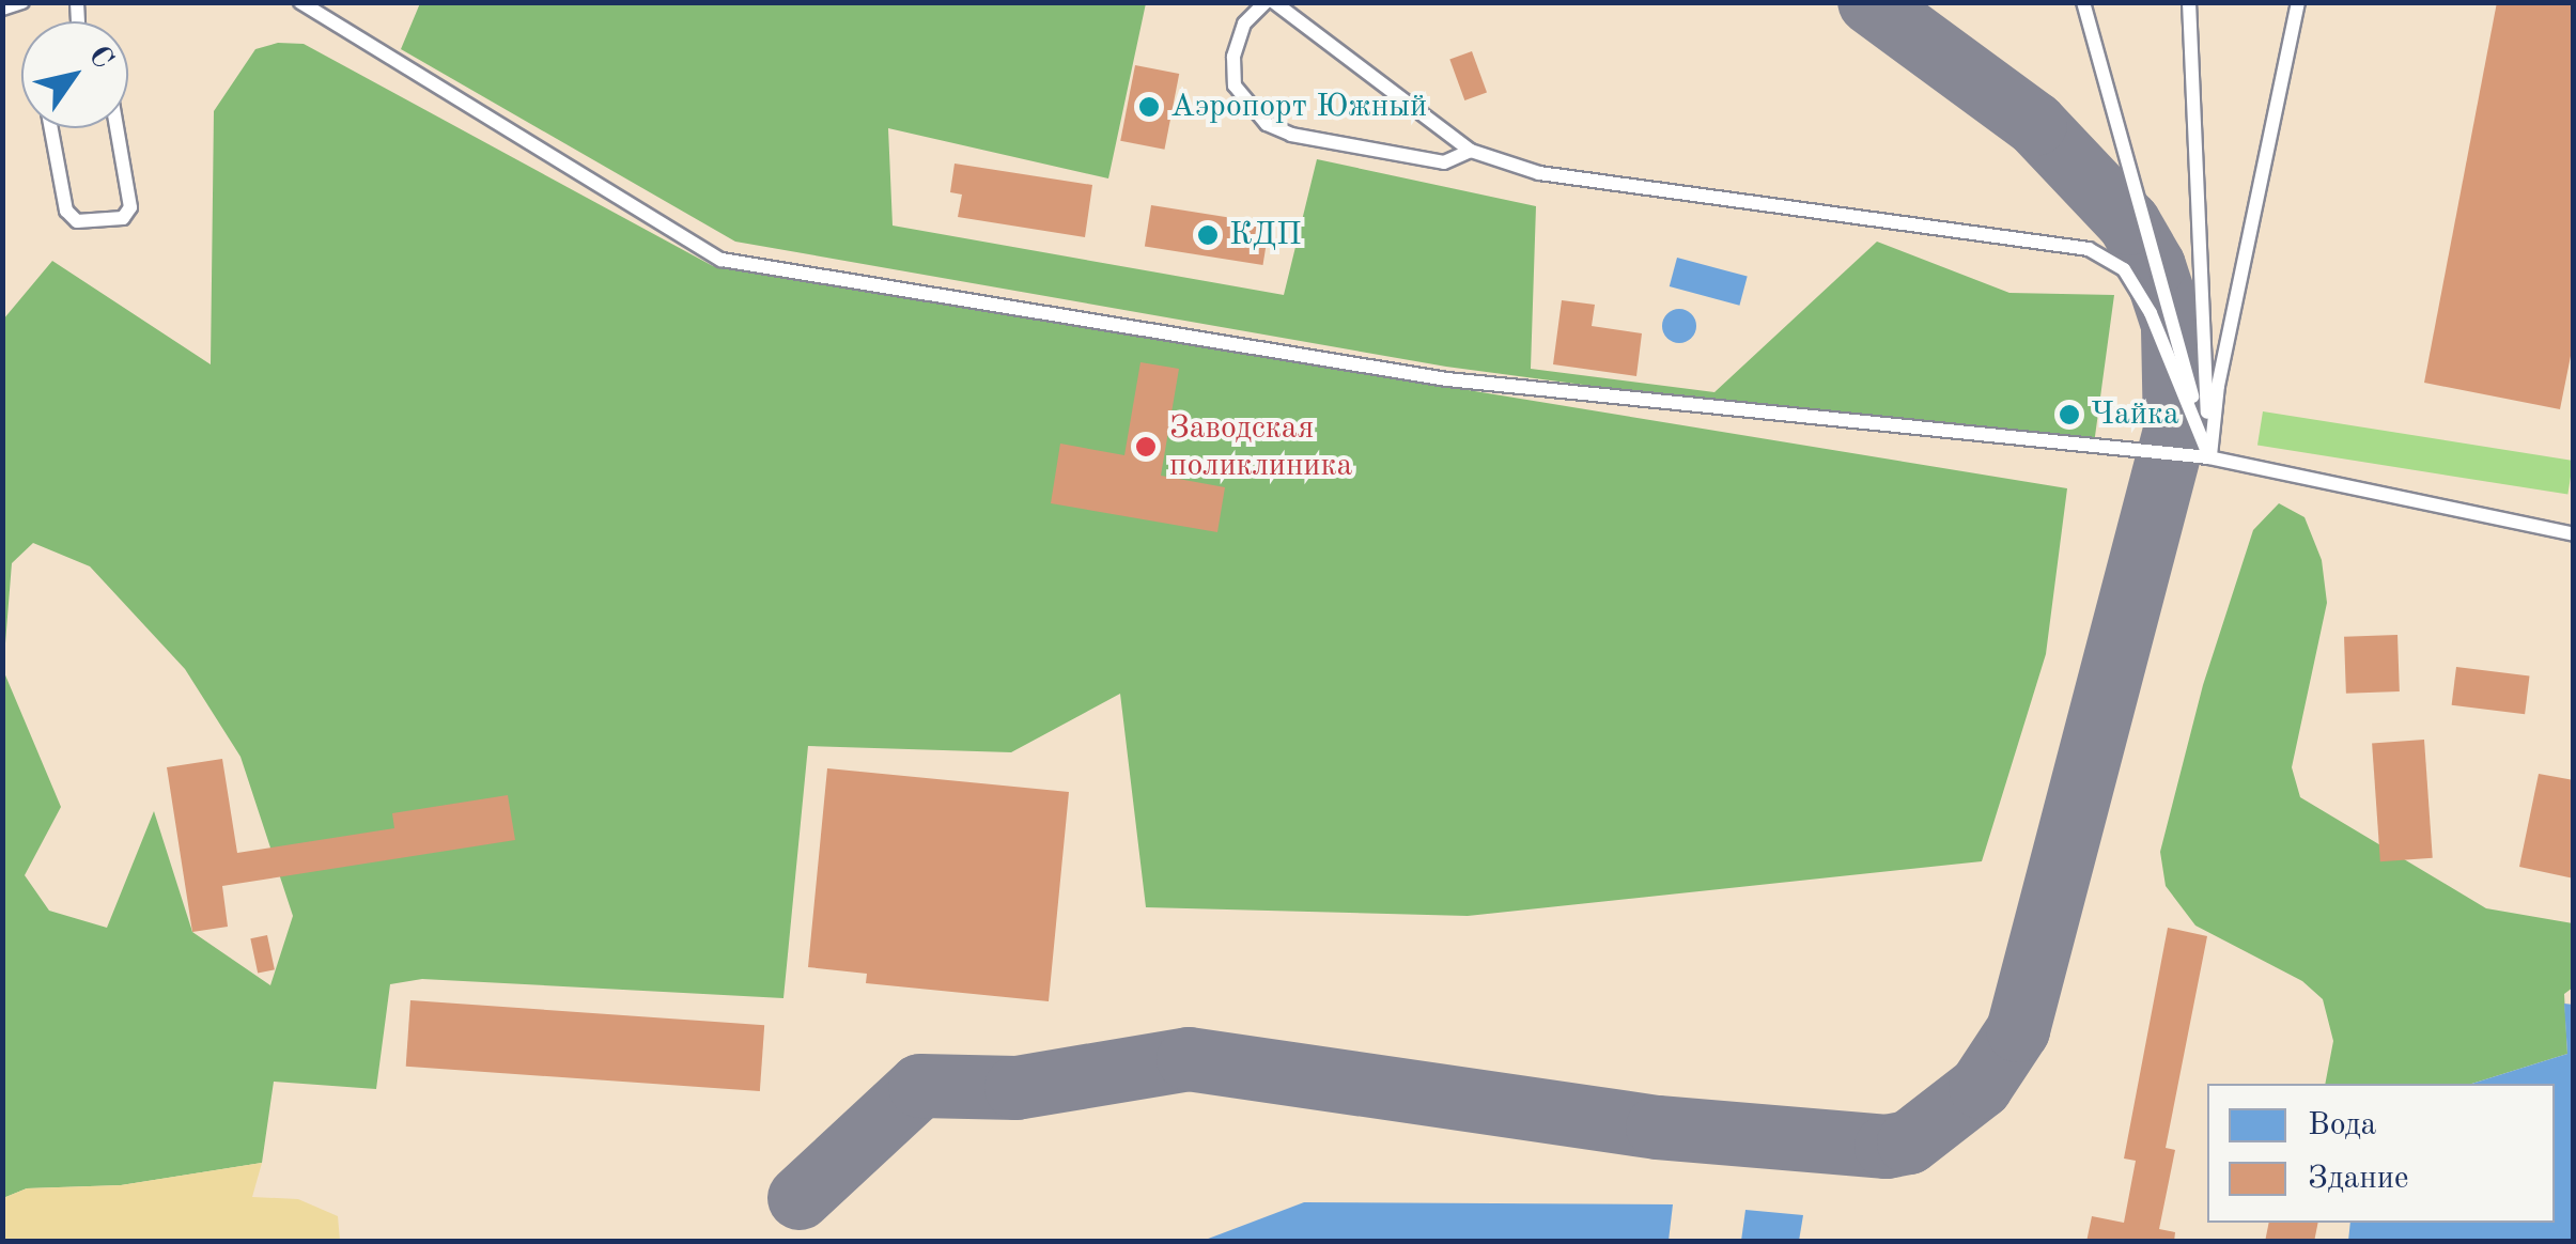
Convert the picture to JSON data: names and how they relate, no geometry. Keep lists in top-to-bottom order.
{
  "places": [
    "Аэропорт Южный",
    "КДП",
    "Чайка",
    "Заводская поликлиника"
  ],
  "legend": ["Вода", "Здание"],
  "north": "top right"
}
